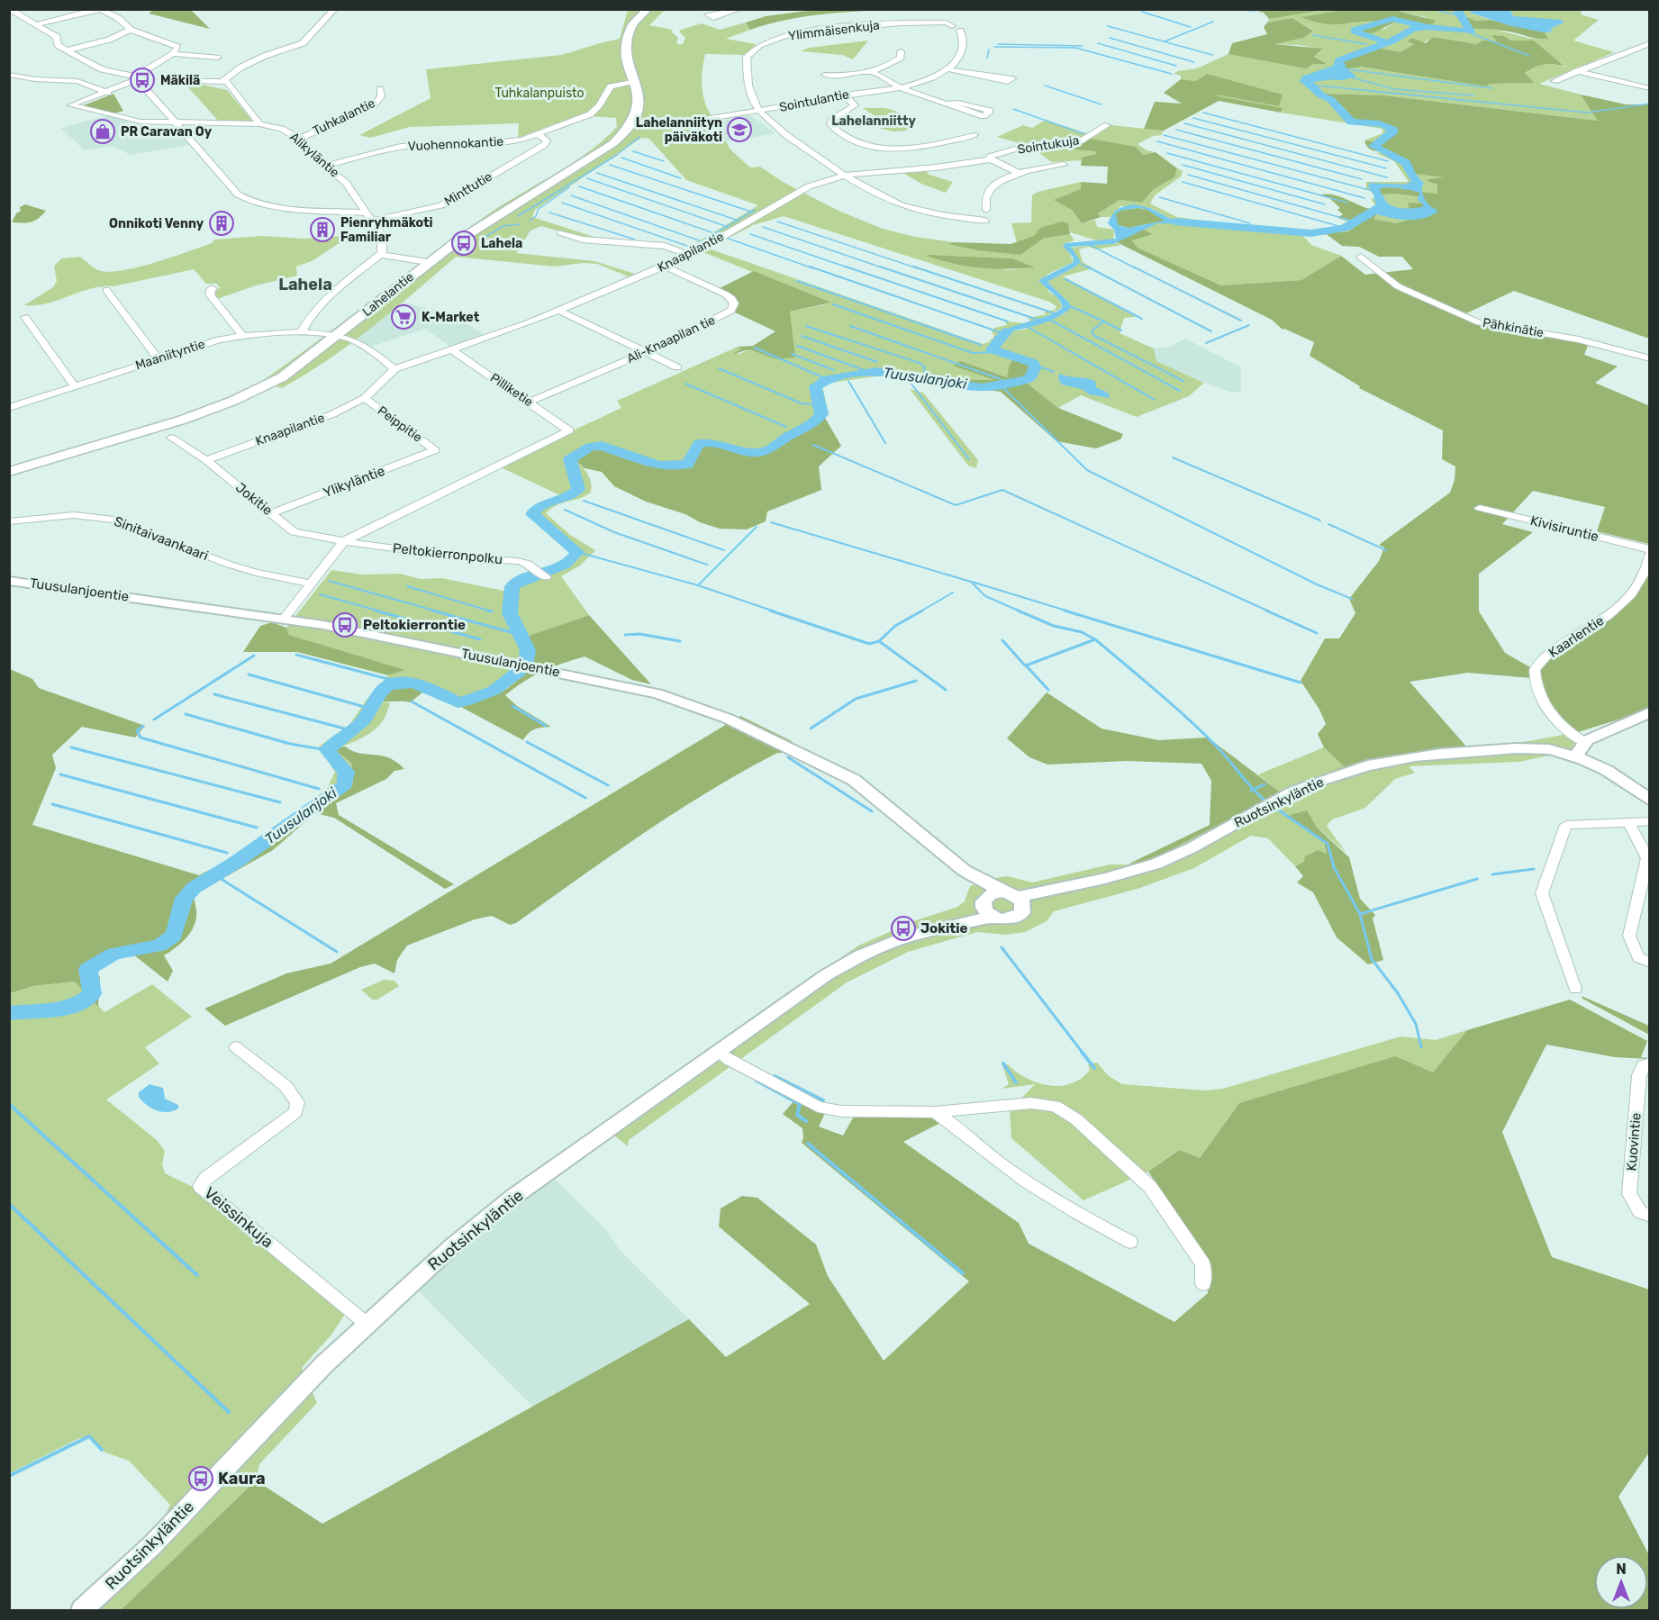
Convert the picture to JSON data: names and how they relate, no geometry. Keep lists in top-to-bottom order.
{
  "streets": {
    "main road": ["Lahelantie"],
    "street": [
      "Ylimmäisenkuja",
      "Sointulantie",
      "Tuhkalantie",
      "Vuohennokantie",
      "Sointukuja",
      "Alikyläntie",
      "Minttutie",
      "Knaapilantie",
      "Pähkinätie",
      "Ali-Knaapilan tie",
      "Maaniityntie",
      "Pilliketie",
      "Peippitie",
      "Ylikyläntie",
      "Jokitie",
      "Kivisiruntie",
      "Sinitaivaankaari",
      "Peltokierronpolku",
      "Tuusulanjoentie",
      "Kaarlentie",
      "Ruotsinkyläntie",
      "Kuovintie",
      "Veissinkuja"
    ]
  },
  "crossings": [
    ["Ylimmäisenkuja", "Sointulantie"],
    ["Sointulantie", "Lahelantie"],
    ["Tuhkalantie", "Alikyläntie"],
    ["Vuohennokantie", "Alikyläntie"],
    ["Vuohennokantie", "Minttutie"],
    ["Sointukuja", "Knaapilantie"],
    ["Alikyläntie", "Minttutie"],
    ["Knaapilantie", "Ali-Knaapilan tie"],
    ["Knaapilantie", "Pilliketie"],
    ["Knaapilantie", "Peippitie"],
    ["Knaapilantie", "Jokitie"],
    ["Lahelantie", "Maaniityntie"],
    ["Ali-Knaapilan tie", "Pilliketie"],
    ["Pilliketie", "Jokitie"],
    ["Pilliketie", "Peltokierronpolku"],
    ["Peippitie", "Ylikyläntie"],
    ["Ylikyläntie", "Jokitie"],
    ["Jokitie", "Peltokierronpolku"],
    ["Tuusulanjoentie", "Ruotsinkyläntie"],
    ["Ruotsinkyläntie", "Veissinkuja"]
  ],
  "districts": ["Lahelanniitty", "Lahela"],
  "water": ["Tuusulanjoki"],
  "parks": ["Tuhkalanpuisto"],
  "places": {
    "bus stop": [
      "Mäkilä",
      "Lahela",
      "Peltokierrontie",
      "Jokitie",
      "Kaura"
    ],
    "school or university": ["Lahelanniityn päiväkoti"],
    "shop": ["PR Caravan Oy"],
    "building": ["Onnikoti Venny", "Pienryhmäkoti Familiar"],
    "supermarket": ["K-Market"]
  },
  "north": "top"
}
